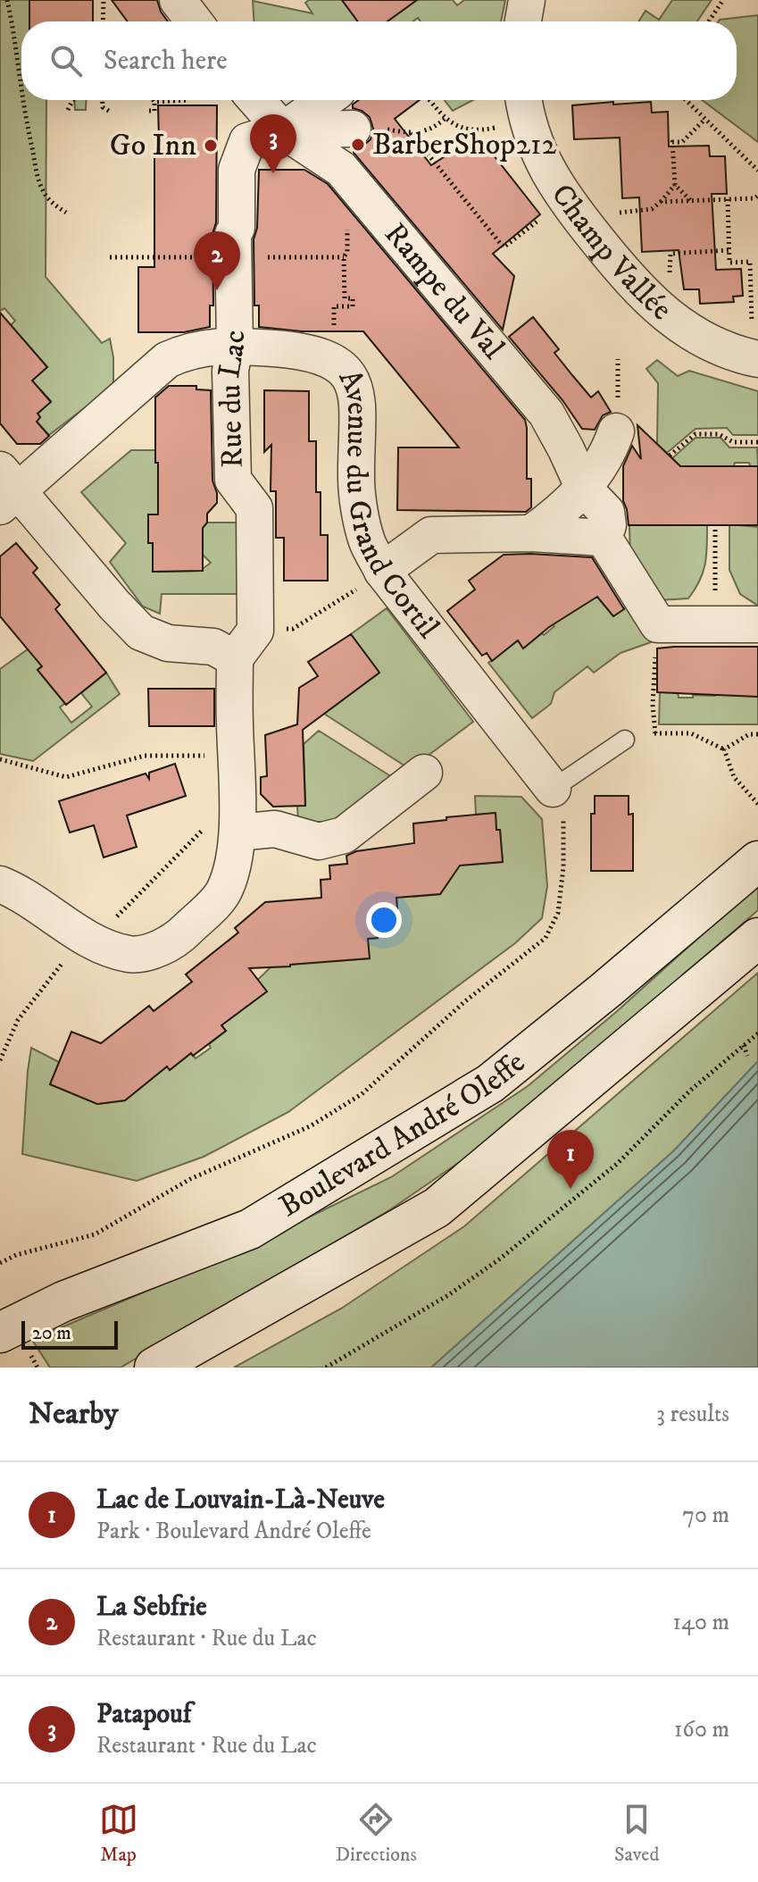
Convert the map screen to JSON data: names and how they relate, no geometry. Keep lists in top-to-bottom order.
{
  "streets": {
    "main road": ["Boulevard André Oleffe"],
    "street": [
      "Champ Vallée",
      "Rampe du Val",
      "Rue du Lac",
      "Avenue du Grand Cortil"
    ]
  },
  "crossings": [
    ["Rampe du Val", "Rue du Lac"],
    ["Rue du Lac", "Avenue du Grand Cortil"]
  ],
  "places": ["BarberShop212", "Go Inn"],
  "scale_bar": "20 m",
  "page": {
    "search": "Search here",
    "pins": ["3", "2", "1"],
    "scale": "20 m",
    "heading": ["Nearby", "3 results"],
    "list": [
      {
        "mark": "1",
        "name": "Lac de Louvain-Là-Neuve",
        "note": "Park · Boulevard André Oleffe",
        "value": "70 m"
      },
      {
        "mark": "2",
        "name": "La Sebfrie",
        "note": "Restaurant · Rue du Lac",
        "value": "140 m"
      },
      {
        "mark": "3",
        "name": "Patapouf",
        "note": "Restaurant · Rue du Lac",
        "value": "160 m"
      }
    ],
    "nav": ["Map", "Directions", "Saved"]
  }
}
